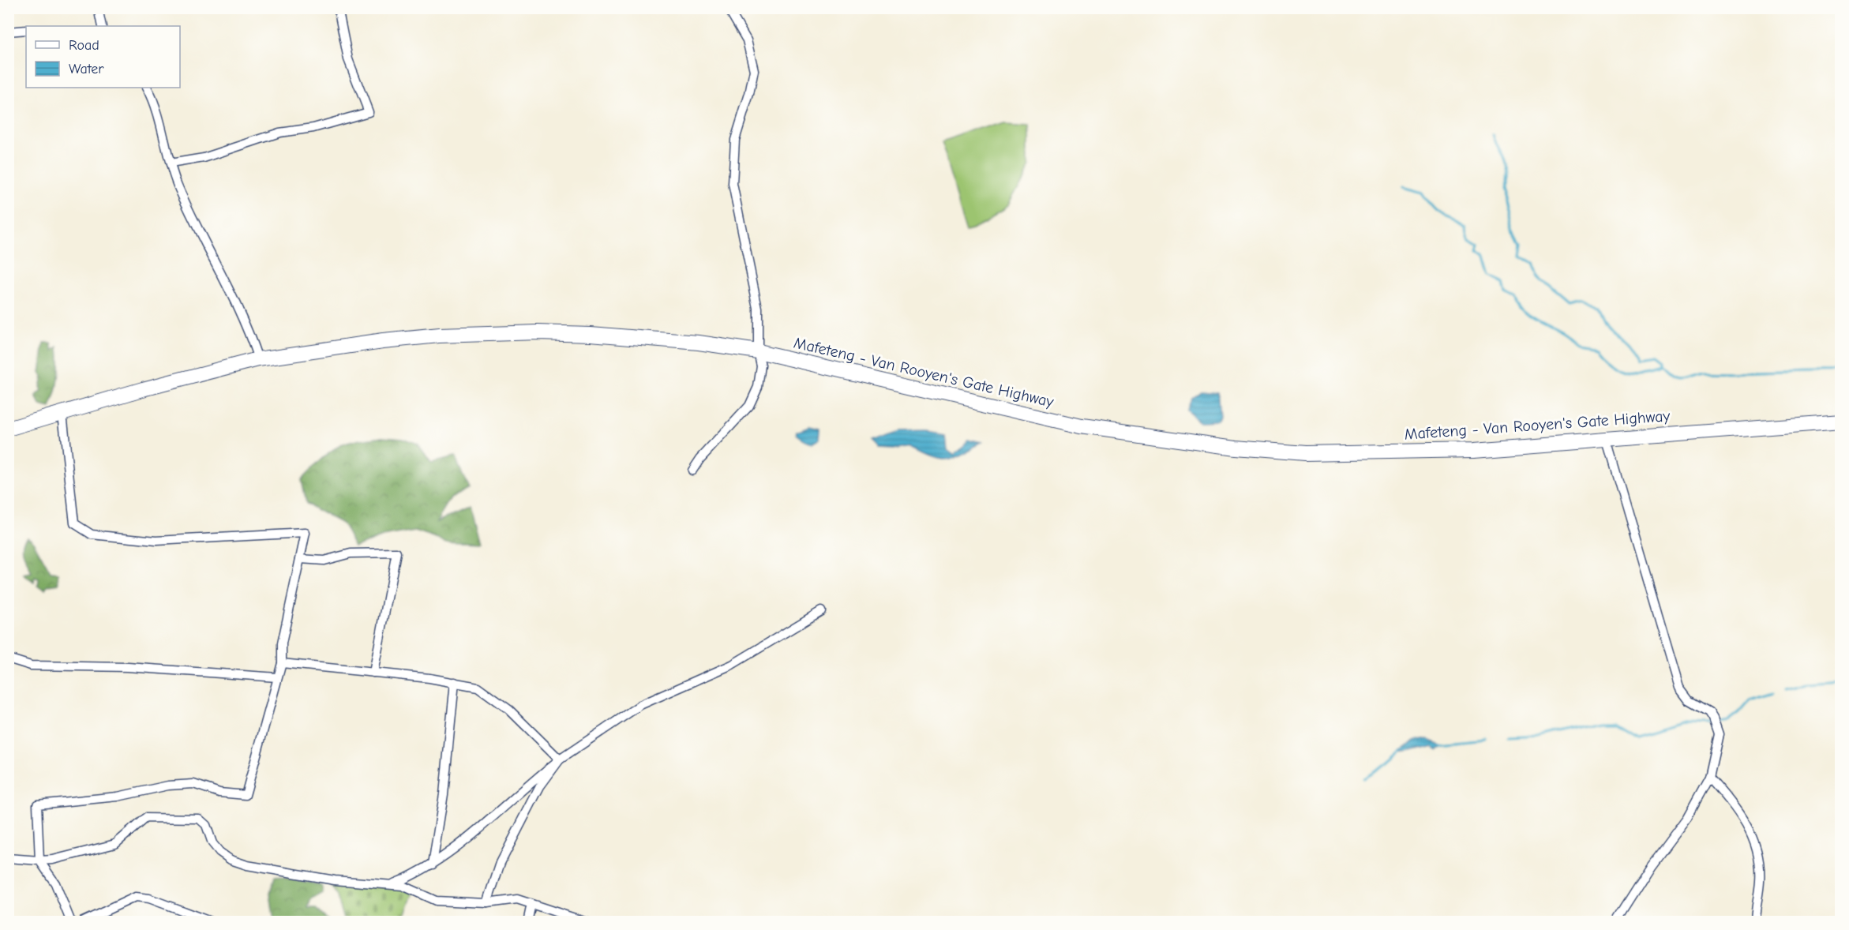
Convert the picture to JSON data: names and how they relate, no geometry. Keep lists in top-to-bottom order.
{
  "streets": {
    "main road": ["Mafeteng - Van Rooyen's Gate Highway"]
  },
  "legend": ["Road", "Water"]
}
